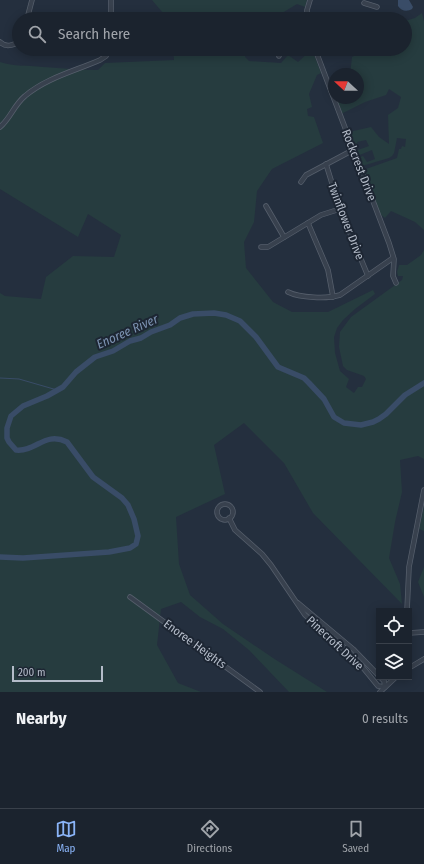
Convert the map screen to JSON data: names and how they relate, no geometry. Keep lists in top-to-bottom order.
{
  "streets": {
    "street": [
      "Rockcrest Drive",
      "Twinflower Drive",
      "Pinecroft Drive",
      "Enoree Heights"
    ]
  },
  "water": ["Enoree River"],
  "scale_bar": "200 m",
  "north": "left",
  "page": {
    "search": "Search here",
    "scale": "200 m",
    "heading": ["Nearby", "0 results"],
    "nav": ["Map", "Directions", "Saved"]
  }
}
